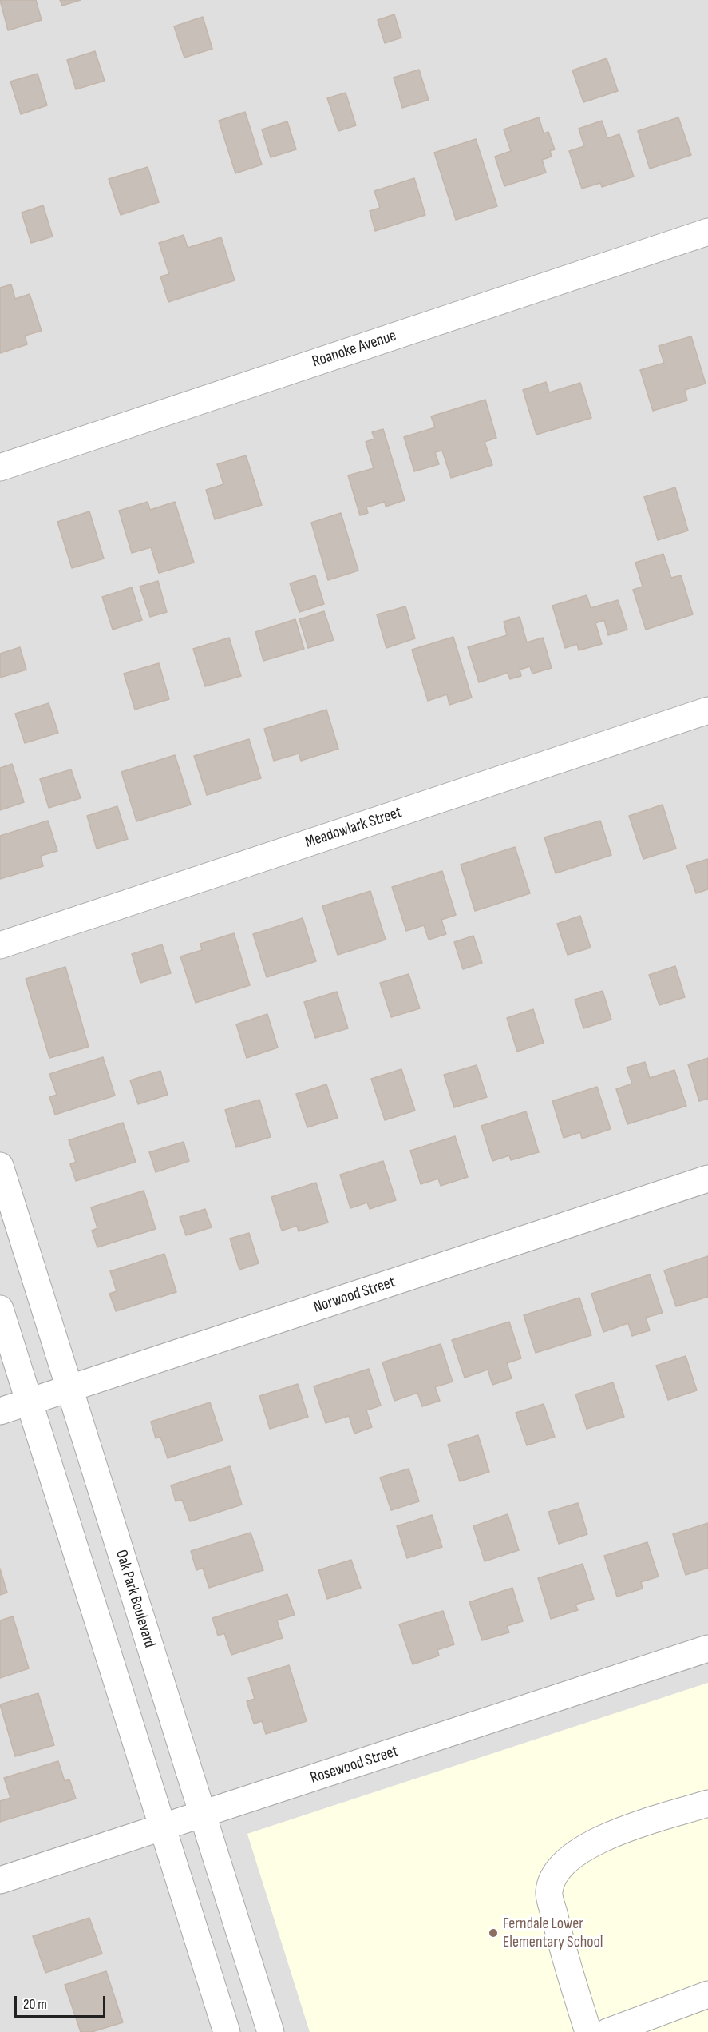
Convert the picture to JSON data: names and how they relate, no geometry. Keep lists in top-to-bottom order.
{
  "streets": {
    "street": [
      "Roanoke Avenue",
      "Meadowlark Street",
      "Norwood Street",
      "Oak Park Boulevard",
      "Rosewood Street"
    ]
  },
  "crossings": [
    ["Norwood Street", "Oak Park Boulevard"],
    ["Oak Park Boulevard", "Rosewood Street"]
  ],
  "places": ["Ferndale Lower Elementary School"],
  "scale_bar": "20 m"
}
